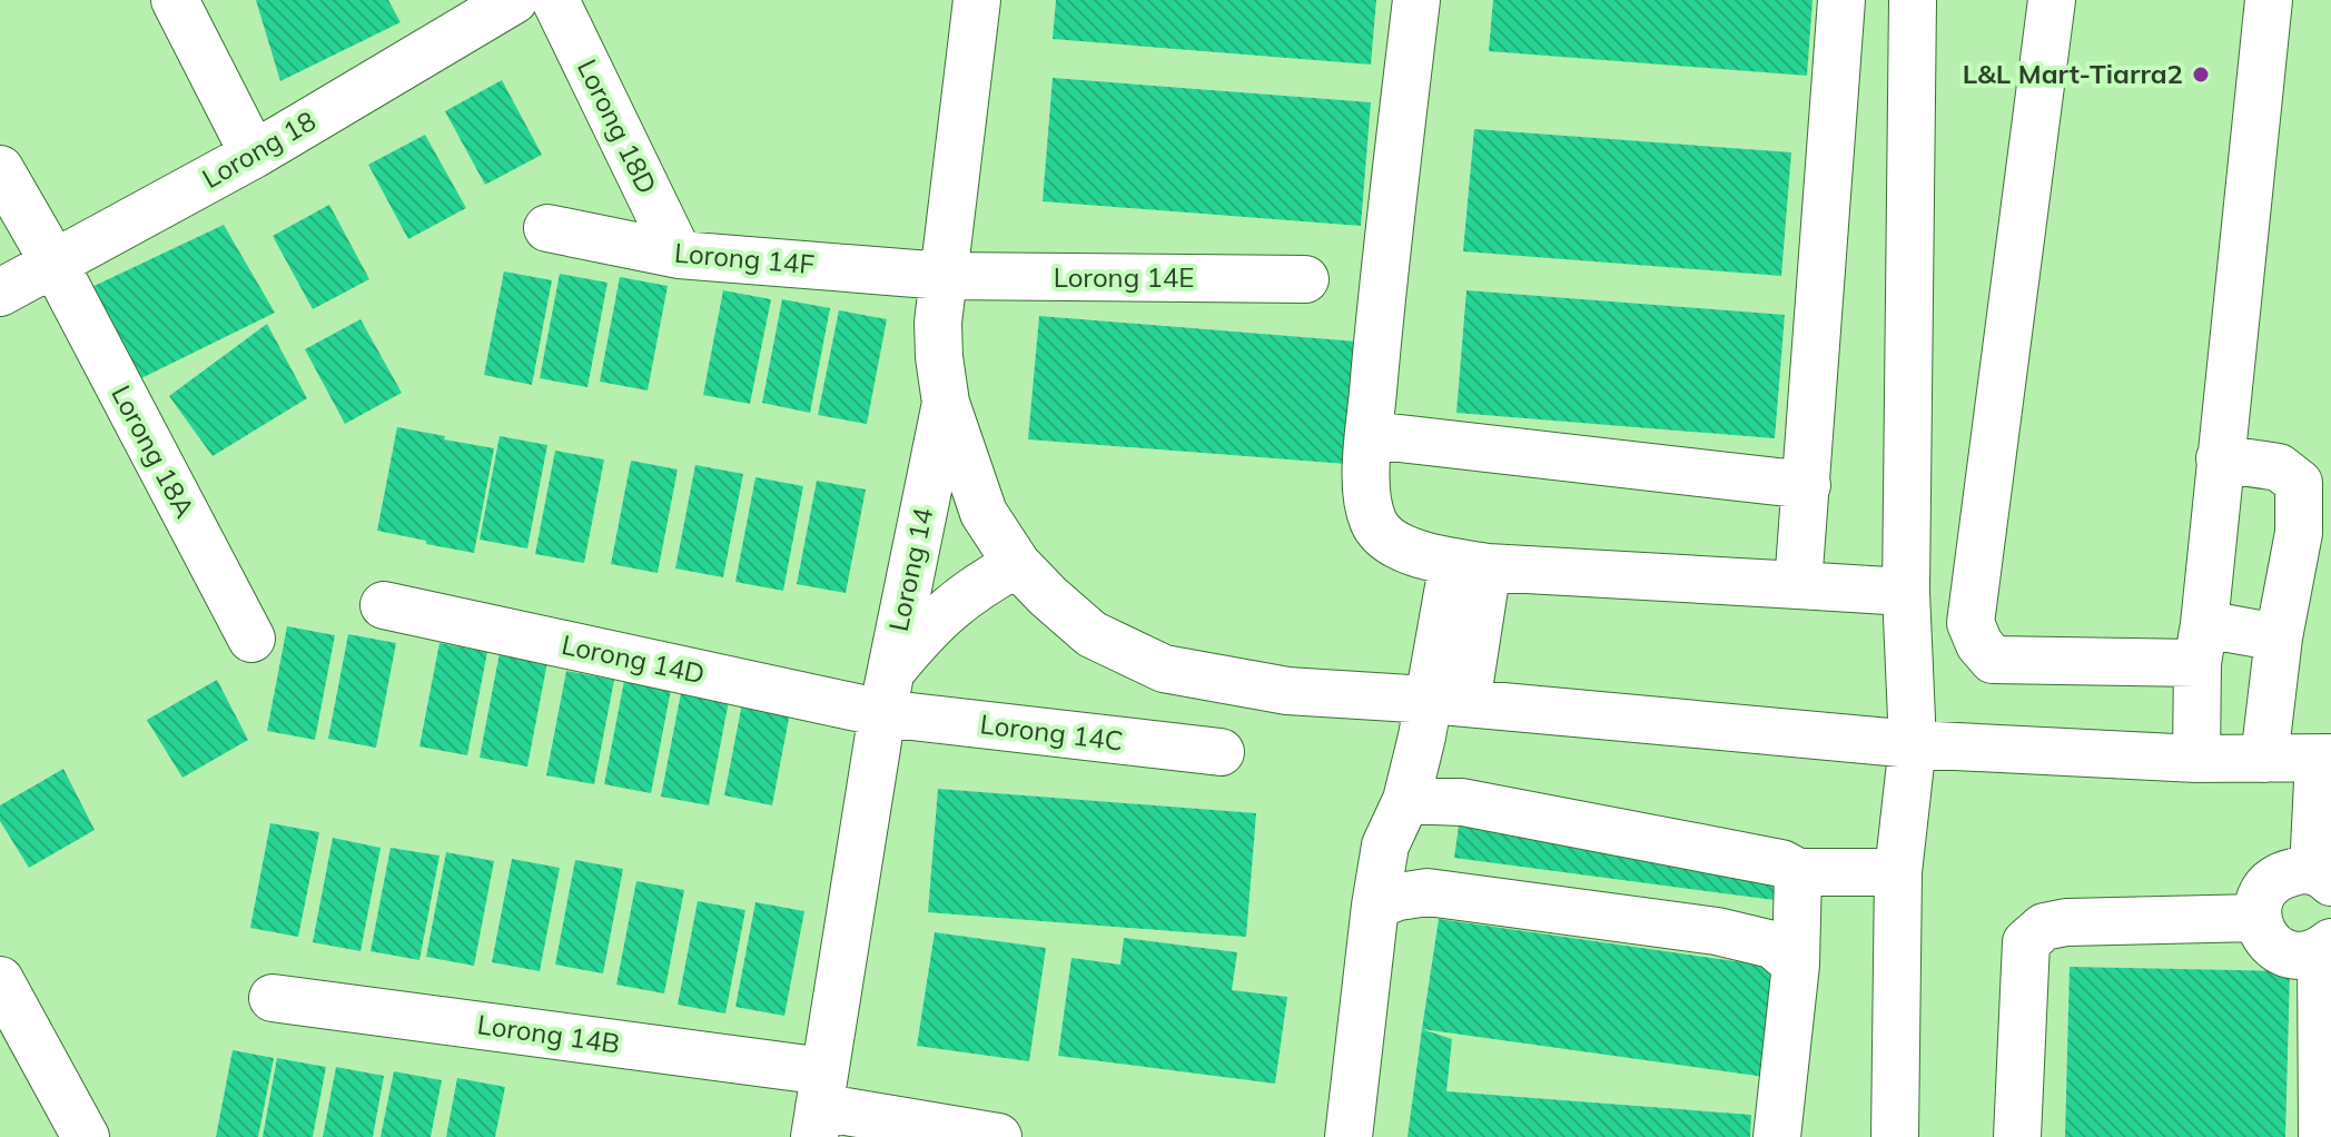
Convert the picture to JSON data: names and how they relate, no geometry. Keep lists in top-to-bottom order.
{
  "streets": {
    "street": [
      "Lorong 18D",
      "Lorong 18",
      "Lorong 14F",
      "Lorong 14E",
      "Lorong 18A",
      "Lorong 14",
      "Lorong 14D",
      "Lorong 14C",
      "Lorong 14B"
    ]
  },
  "crossings": [
    ["Lorong 18D", "Lorong 14F"],
    ["Lorong 18", "Lorong 18A"],
    ["Lorong 14F", "Lorong 14E"],
    ["Lorong 14F", "Lorong 14"],
    ["Lorong 14E", "Lorong 14"],
    ["Lorong 14", "Lorong 14D"],
    ["Lorong 14", "Lorong 14C"],
    ["Lorong 14", "Lorong 14B"],
    ["Lorong 14D", "Lorong 14C"]
  ],
  "places": ["L&L Mart-Tiarra2"]
}
